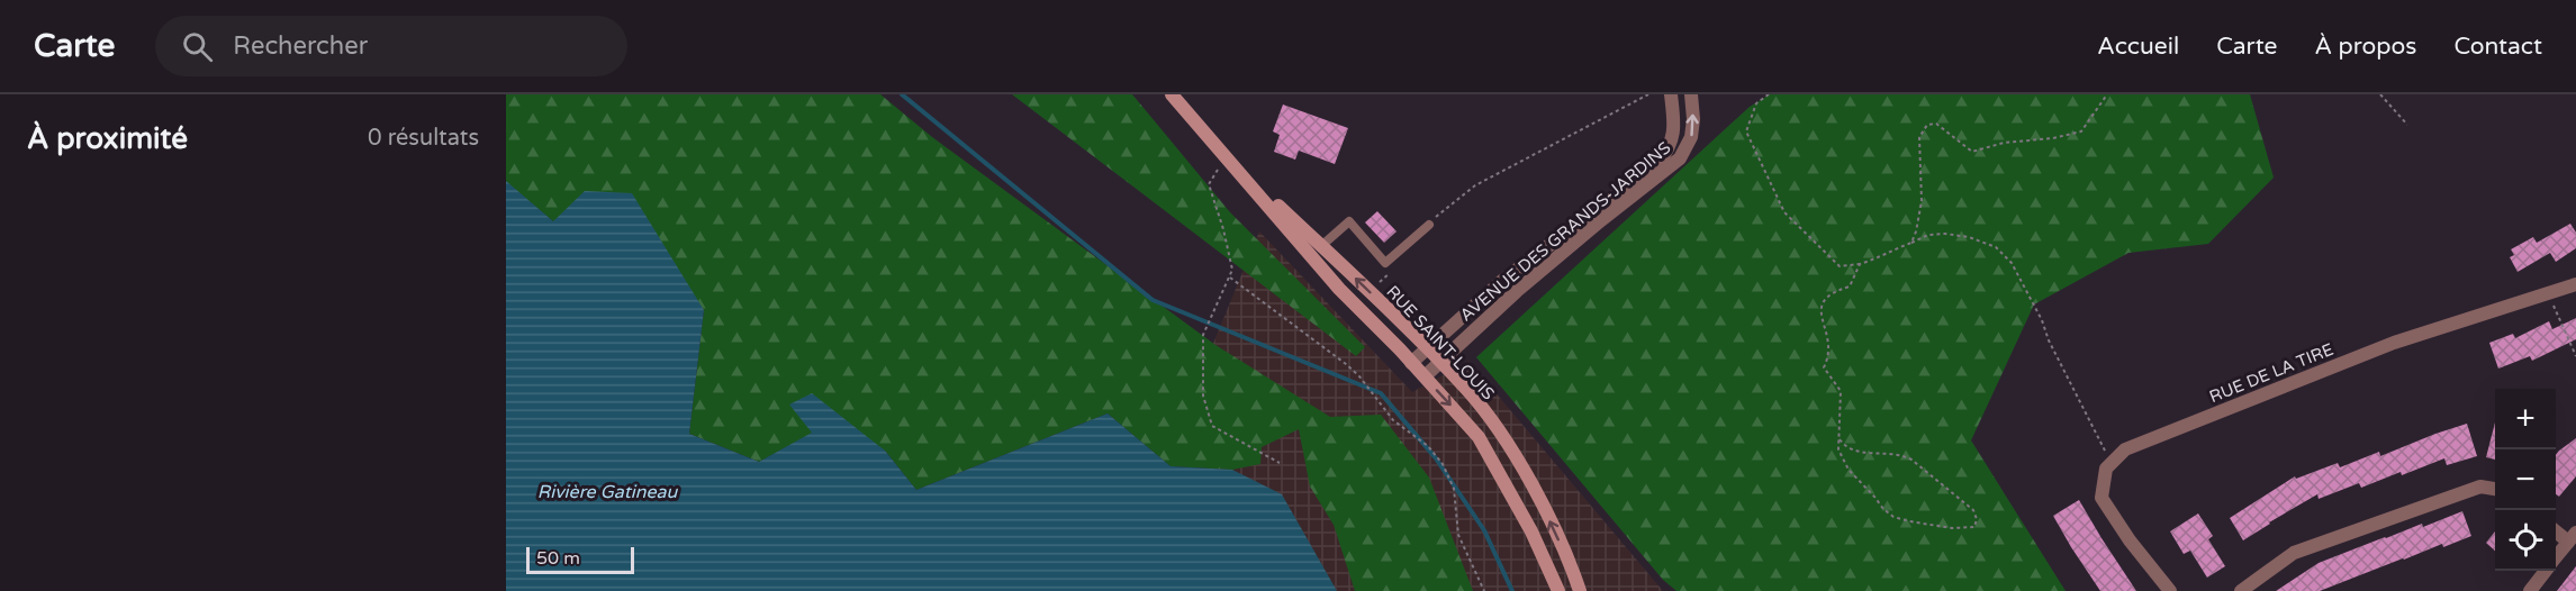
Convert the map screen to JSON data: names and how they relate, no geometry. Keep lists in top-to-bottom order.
{
  "streets": {
    "main road": ["RUE SAINT-LOUIS"],
    "street": ["AVENUE DES GRANDS-JARDINS", "RUE DE LA TIRE"]
  },
  "crossings": [
    ["AVENUE DES GRANDS-JARDINS", "RUE SAINT-LOUIS"]
  ],
  "water": ["Rivière Gatineau"],
  "scale_bar": "50 m",
  "page": {
    "header": "Carte",
    "search": "Rechercher",
    "nav": [
      "Accueil",
      "Carte",
      "À propos",
      "Contact"
    ],
    "heading": ["À proximité", "0 résultats"],
    "map_buttons": ["+", "−"],
    "scale": "50 m"
  }
}
